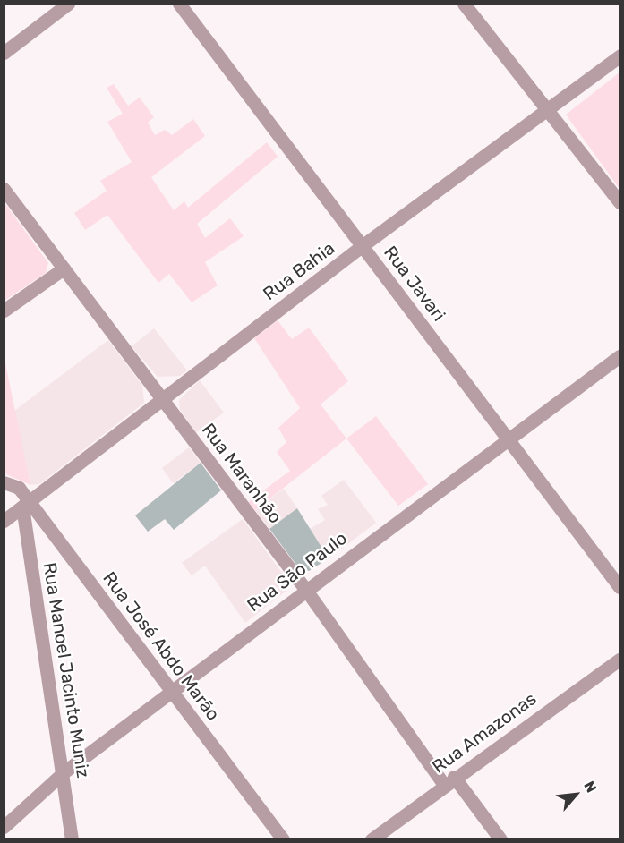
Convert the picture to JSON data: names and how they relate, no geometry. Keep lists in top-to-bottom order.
{
  "streets": {
    "street": [
      "Rua Bahia",
      "Rua Javari",
      "Rua Maranhão",
      "Rua São Paulo",
      "Rua José Abdo Marão",
      "Rua Manoel Jacinto Muniz",
      "Rua Amazonas"
    ]
  },
  "crossings": [
    ["Rua Bahia", "Rua Javari"],
    ["Rua Bahia", "Rua Maranhão"],
    ["Rua Bahia", "Rua José Abdo Marão"],
    ["Rua Bahia", "Rua Manoel Jacinto Muniz"],
    ["Rua Javari", "Rua São Paulo"],
    ["Rua Maranhão", "Rua São Paulo"],
    ["Rua Maranhão", "Rua Amazonas"],
    ["Rua São Paulo", "Rua José Abdo Marão"],
    ["Rua São Paulo", "Rua Manoel Jacinto Muniz"],
    ["Rua José Abdo Marão", "Rua Manoel Jacinto Muniz"]
  ],
  "north": "top right"
}
